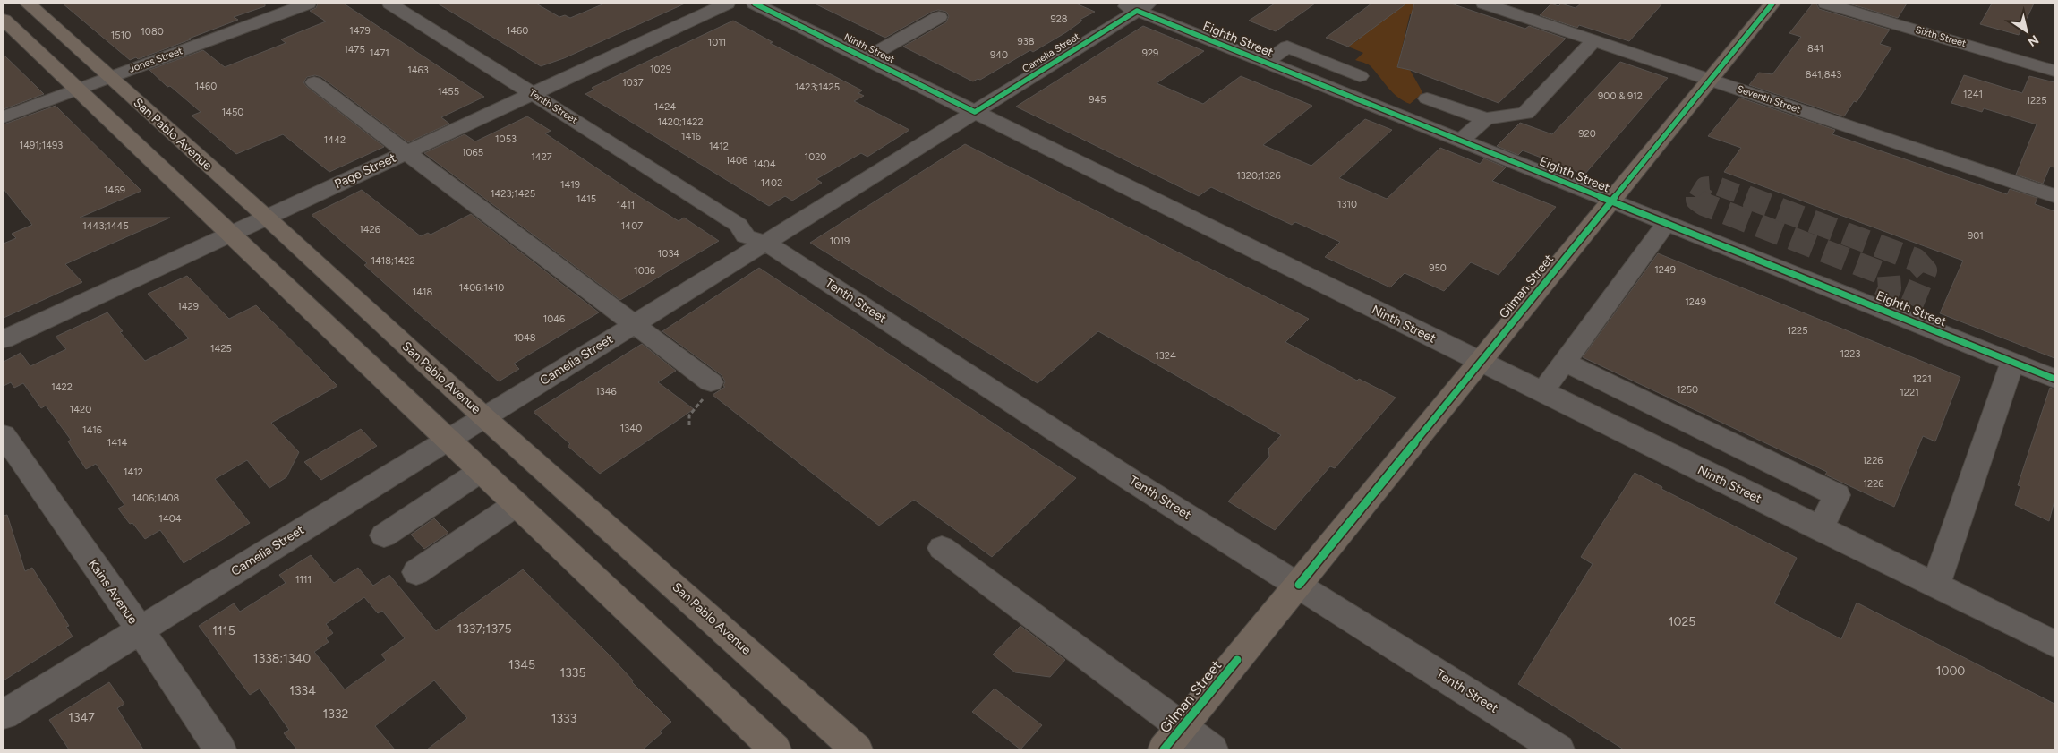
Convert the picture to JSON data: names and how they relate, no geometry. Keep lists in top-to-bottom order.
{
  "streets": {
    "main road": ["San Pablo Avenue", "Gilman Street"],
    "street": [
      "Sixth Street",
      "Eighth Street",
      "Ninth Street",
      "Camelia Street",
      "Jones Street",
      "Seventh Street",
      "Tenth Street",
      "Page Street",
      "Kains Avenue"
    ]
  },
  "crossings": [
    ["Eighth Street", "Camelia Street"],
    ["Eighth Street", "Gilman Street"],
    ["Ninth Street", "Camelia Street"],
    ["Ninth Street", "Gilman Street"],
    ["Camelia Street", "Tenth Street"],
    ["Camelia Street", "San Pablo Avenue"],
    ["Camelia Street", "Kains Avenue"],
    ["Jones Street", "San Pablo Avenue"],
    ["Seventh Street", "Gilman Street"],
    ["Tenth Street", "Page Street"],
    ["Tenth Street", "Gilman Street"],
    ["San Pablo Avenue", "Page Street"]
  ],
  "house_numbers": [
    "928",
    "1479",
    "1460",
    "1080",
    "1510",
    "938",
    "1011",
    "841",
    "1475",
    "1471",
    "929",
    "940",
    "1029",
    "1463",
    "841;843",
    "1037",
    "1460",
    "1423;1425",
    "1455",
    "1241",
    "900 & 912",
    "945",
    "1225",
    "1424",
    "1450",
    "1420;1422",
    "920",
    "1416",
    "1053",
    "1442",
    "1491;1493",
    "1412",
    "1065",
    "1427",
    "1020",
    "1406",
    "1404",
    "1320;1326",
    "1402",
    "1419",
    "1469",
    "1423;1425",
    "1415",
    "1310",
    "1411",
    "1443;1445",
    "1407",
    "1426",
    "901",
    "1019",
    "1034",
    "1418;1422",
    "950",
    "1249",
    "1036",
    "1406;1410",
    "1418",
    "1249",
    "1429",
    "1046",
    "1225",
    "1048",
    "1425",
    "1223",
    "1324",
    "1221",
    "1422",
    "1250",
    "1346",
    "1221",
    "1420",
    "1340",
    "1416",
    "1414",
    "1226",
    "1412",
    "1226",
    "1406;1408",
    "1404",
    "1111",
    "1025",
    "1337;1375",
    "1115",
    "1338;1340",
    "1345",
    "1000",
    "1335",
    "1334",
    "1332",
    "1347",
    "1333"
  ],
  "north": "bottom right"
}
